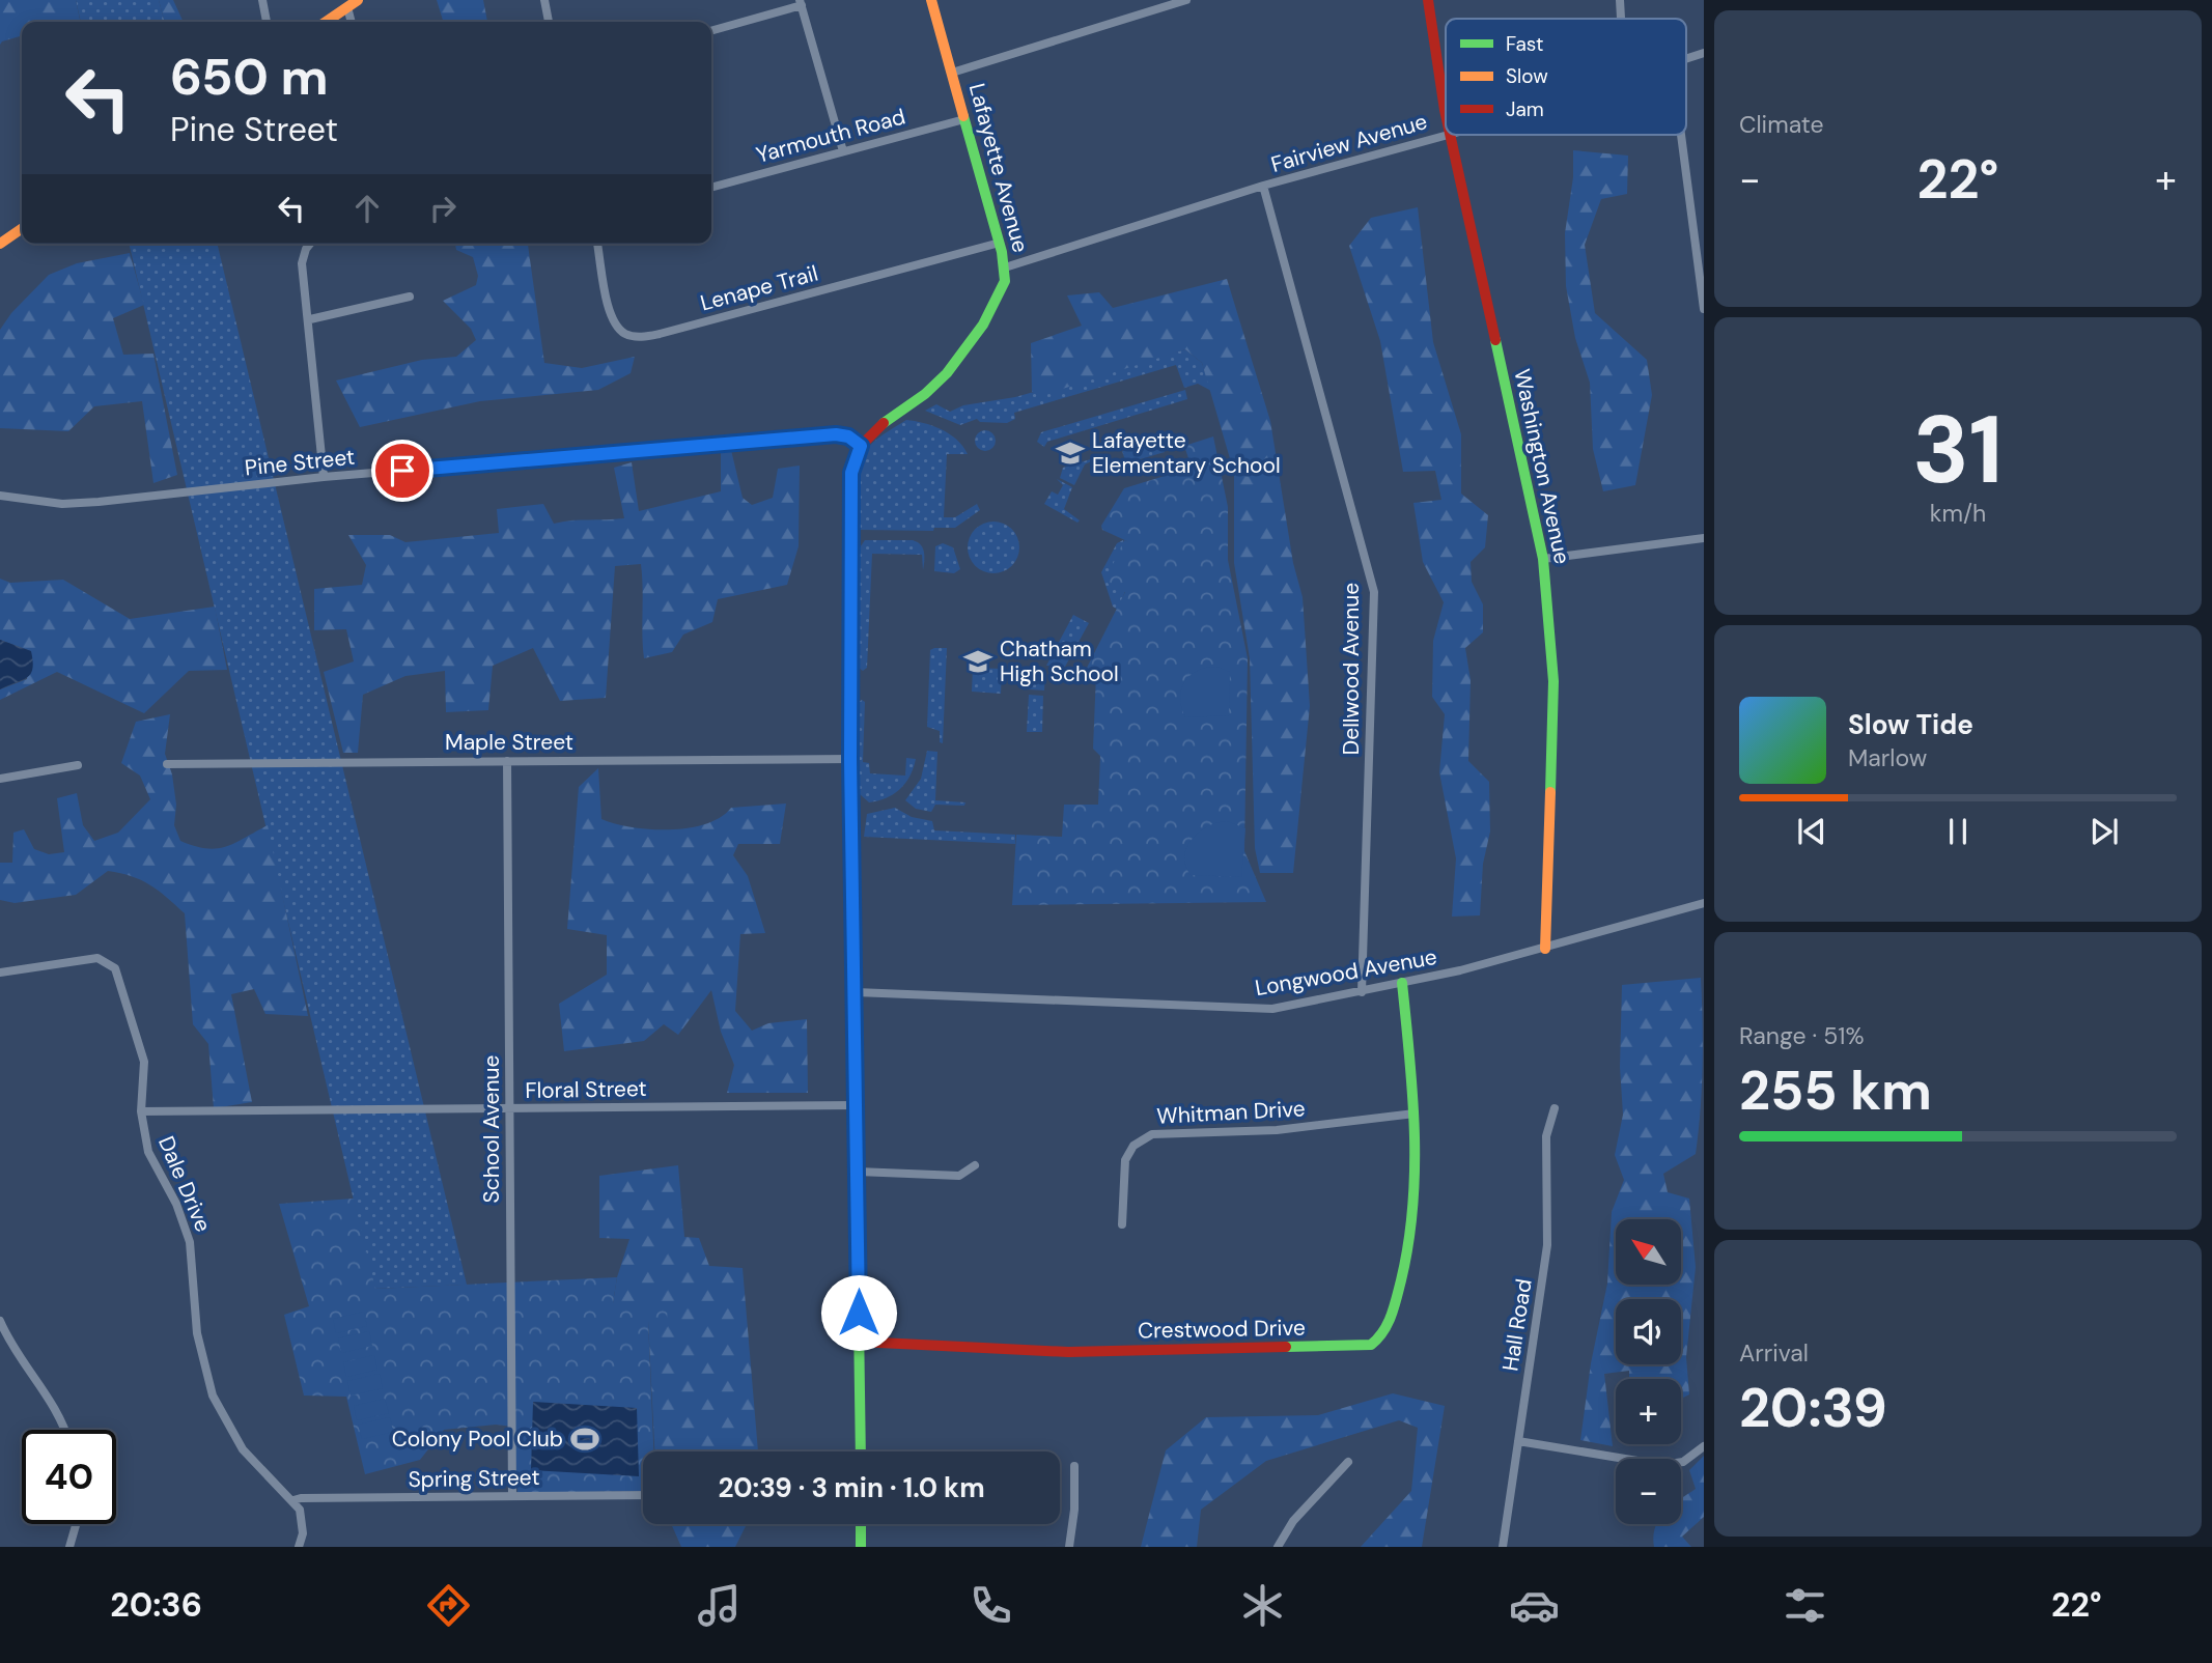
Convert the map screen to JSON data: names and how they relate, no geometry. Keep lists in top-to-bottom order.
{
  "streets": {
    "street": [
      "Yarmouth Road",
      "Fairview Avenue",
      "Lafayette Avenue",
      "Lenape Trail",
      "Pine Street",
      "Washington Avenue",
      "Dellwood Avenue",
      "Maple Street",
      "Longwood Avenue",
      "Floral Street",
      "Whitman Drive",
      "School Avenue",
      "Dale Drive",
      "Hall Road",
      "Crestwood Drive",
      "Spring Street"
    ]
  },
  "crossings": [
    ["Yarmouth Road", "Lafayette Avenue"],
    ["Fairview Avenue", "Lafayette Avenue"],
    ["Fairview Avenue", "Dellwood Avenue"],
    ["Lafayette Avenue", "Lenape Trail"],
    ["Lafayette Avenue", "Pine Street"],
    ["Lafayette Avenue", "Maple Street"],
    ["Lafayette Avenue", "Longwood Avenue"],
    ["Lafayette Avenue", "Floral Street"],
    ["Lafayette Avenue", "Crestwood Drive"],
    ["Washington Avenue", "Longwood Avenue"],
    ["Dellwood Avenue", "Longwood Avenue"],
    ["Maple Street", "School Avenue"],
    ["Longwood Avenue", "Crestwood Drive"],
    ["Floral Street", "School Avenue"],
    ["Floral Street", "Dale Drive"],
    ["Whitman Drive", "Crestwood Drive"],
    ["School Avenue", "Spring Street"],
    ["Dale Drive", "Spring Street"]
  ],
  "places": {
    "school or university": ["Lafayette Elementary School", "Chatham High School"],
    "sports": ["Colony Pool Club"]
  },
  "legend": ["Fast", "Slow", "Jam"],
  "north": "top left",
  "page": {
    "tile": [
      "Climate",
      ["31", "km/h"],
      ["Range · 51%", "255 km"],
      ["Arrival", "20:39"]
    ],
    "turn": ["650 m", "Pine Street"],
    "heat": ["−", "22°", "+"],
    "song": ["Slow Tide", "Marlow"],
    "map_buttons": ["+", "−"],
    "limit": "40",
    "trip": "20:39 · 3 min · 1.0 km",
    "tabs": ["20:36", "22°"]
  }
}
